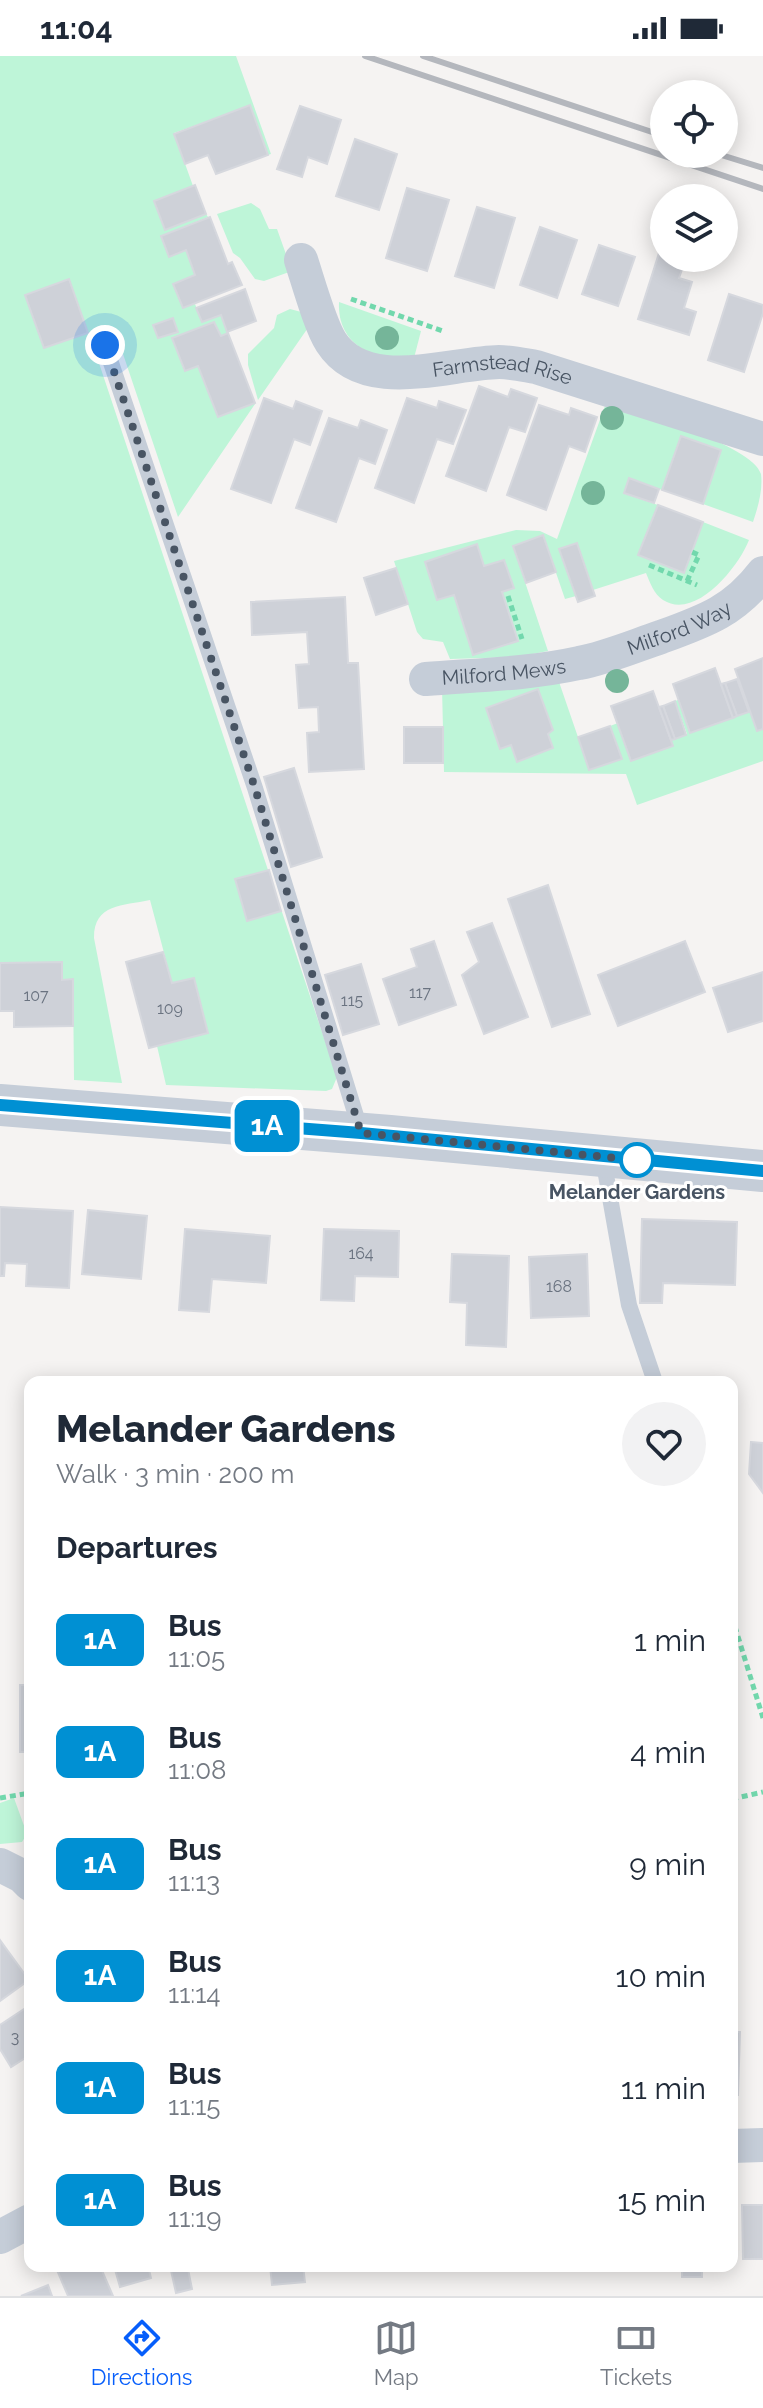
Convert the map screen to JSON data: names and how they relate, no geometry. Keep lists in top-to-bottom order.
{
  "streets": {
    "street": ["Farmstead Rise", "Milford Way", "Milford Mews"]
  },
  "crossings": [
    ["Milford Way", "Milford Mews"]
  ],
  "places": ["Melander Gardens"],
  "lines": ["bus line 1A"],
  "house_numbers": [
    "117",
    "107",
    "115",
    "109",
    "164",
    "168",
    "3"
  ],
  "page": {
    "status": "11:04",
    "on_map": "1A",
    "heading": [
      ["Melander Gardens", "Walk · 3 min · 200 m"],
      "Departures"
    ],
    "list": [
      {
        "mark": "1A",
        "name": "Bus",
        "note": "11:05",
        "value": "1 min"
      },
      {
        "mark": "1A",
        "name": "Bus",
        "note": "11:08",
        "value": "4 min"
      },
      {
        "mark": "1A",
        "name": "Bus",
        "note": "11:13",
        "value": "9 min"
      },
      {
        "mark": "1A",
        "name": "Bus",
        "note": "11:14",
        "value": "10 min"
      },
      {
        "mark": "1A",
        "name": "Bus",
        "note": "11:15",
        "value": "11 min"
      },
      {
        "mark": "1A",
        "name": "Bus",
        "note": "11:19",
        "value": "15 min"
      }
    ],
    "tabs": ["Directions", "Map", "Tickets"]
  }
}
